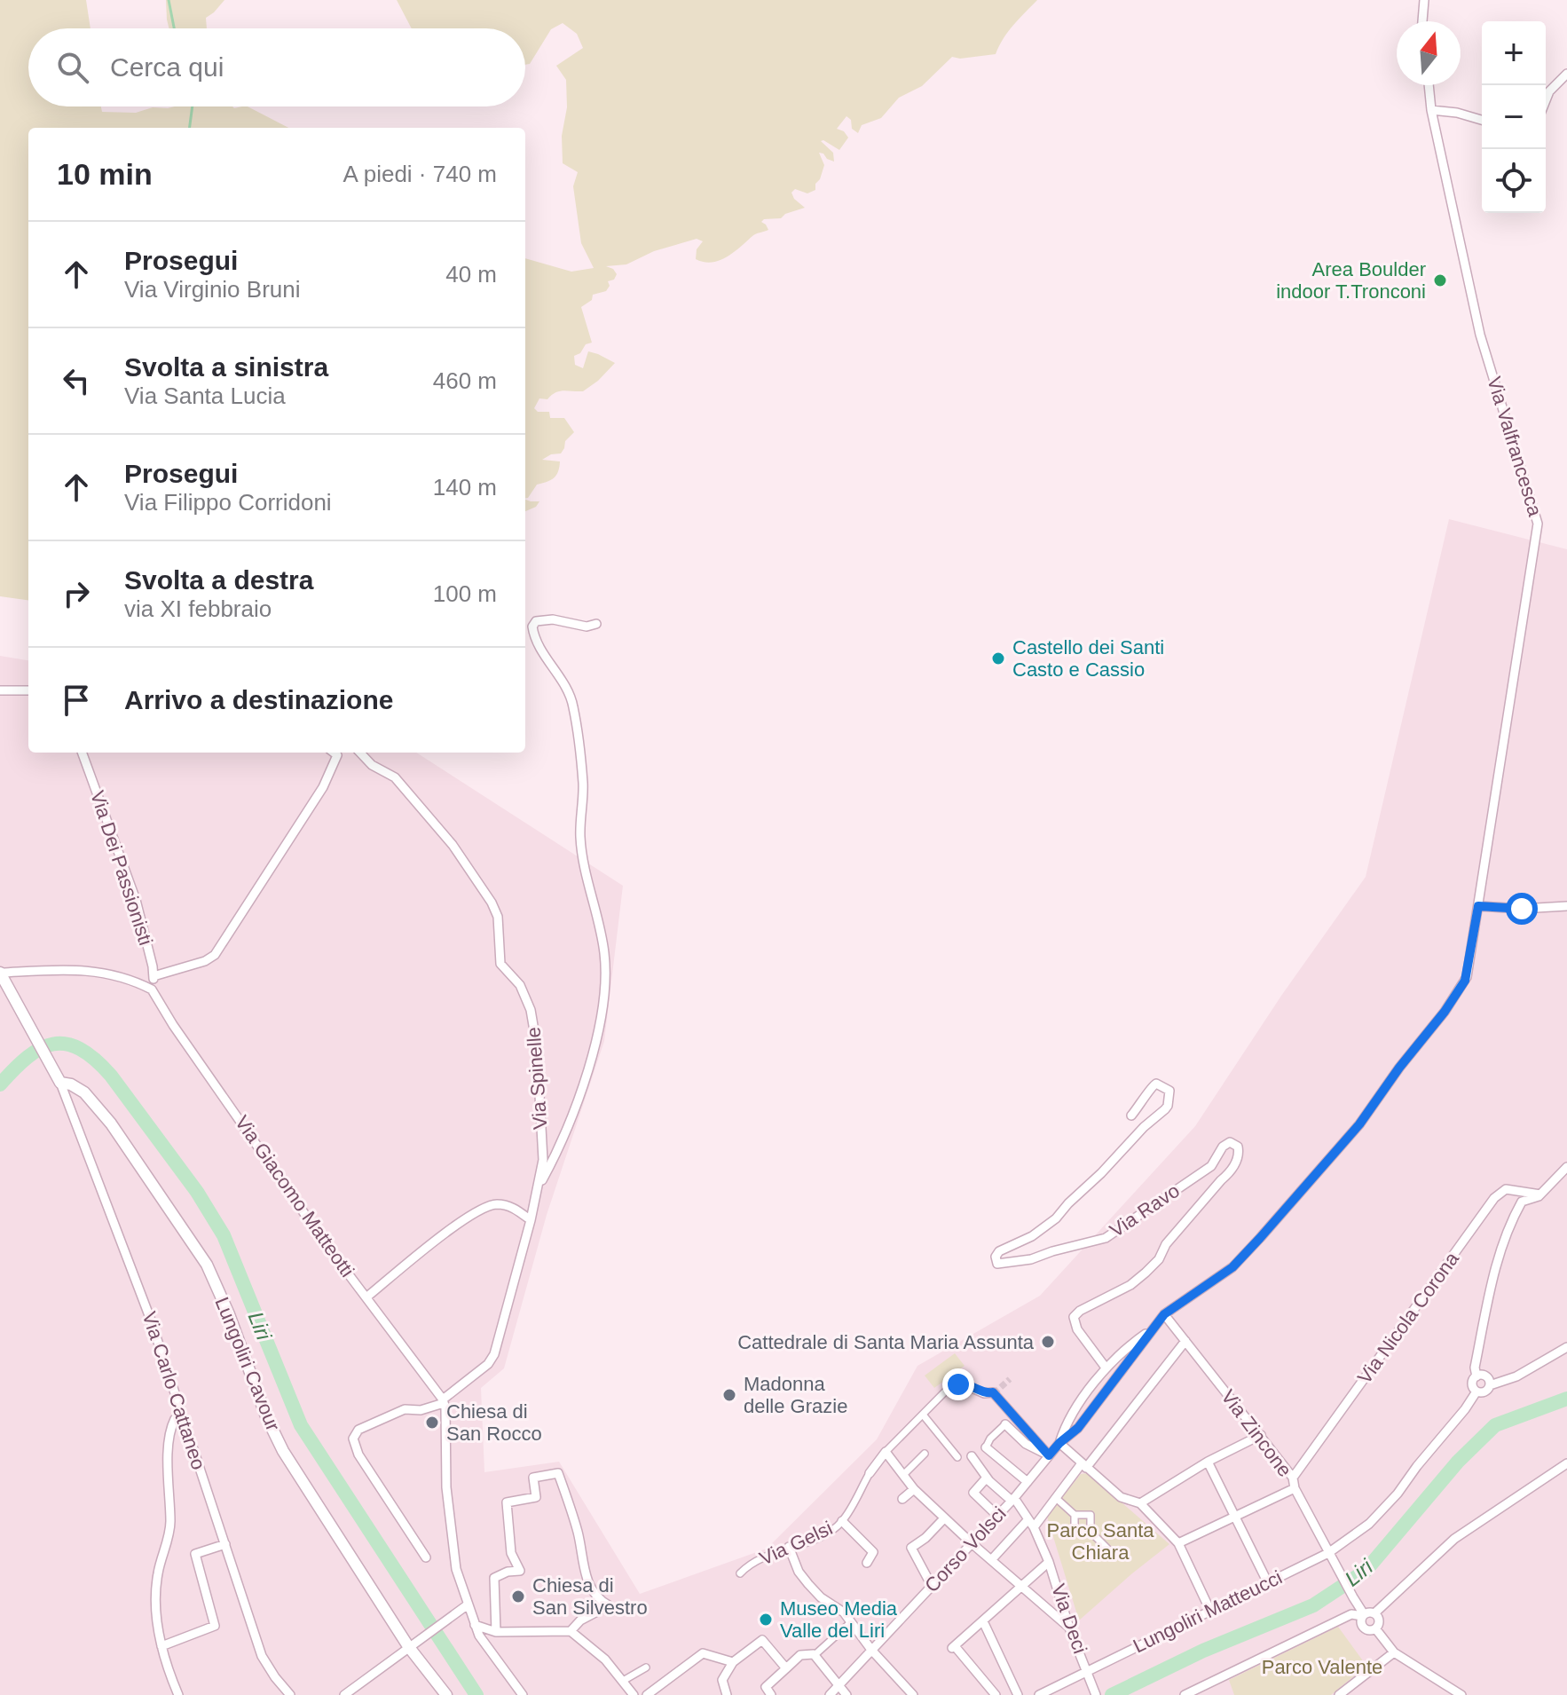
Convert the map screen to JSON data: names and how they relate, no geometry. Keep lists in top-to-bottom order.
{
  "streets": {
    "street": [
      "Via Valfrancesca",
      "Via Dei Passionisti",
      "Via Spinelle",
      "Via Giacomo Matteotti",
      "Via Ravo",
      "Via Nicola Corona",
      "Lungoliri Cavour",
      "Via Carlo Cattaneo",
      "Via Zincone",
      "Via Gelsi",
      "Corso Volsci",
      "Lungoliri Matteucci",
      "Via Deci"
    ]
  },
  "crossings": [
    ["Via Valfrancesca", "Via Zincone"],
    ["Via Valfrancesca", "Corso Volsci"],
    ["Via Dei Passionisti", "Via Giacomo Matteotti"],
    ["Via Spinelle", "Via Giacomo Matteotti"],
    ["Via Nicola Corona", "Via Zincone"],
    ["Lungoliri Cavour", "Via Carlo Cattaneo"],
    ["Via Zincone", "Lungoliri Matteucci"],
    ["Corso Volsci", "Via Deci"],
    ["Lungoliri Matteucci", "Via Deci"]
  ],
  "water": ["Liri"],
  "parks": ["Parco Santa Chiara", "Parco Valente"],
  "places": [
    "Area Boulder indoor T.Tronconi",
    "Castello dei Santi Casto e Cassio",
    "Cattedrale di Santa Maria Assunta",
    "Madonna delle Grazie",
    "Chiesa di San Rocco",
    "Chiesa di San Silvestro",
    "Museo Media Valle del Liri"
  ],
  "north": "top",
  "page": {
    "map_buttons": ["+", "−"],
    "search": "Cerca qui",
    "heading": ["10 min", "A piedi · 740 m"],
    "list": [
      ["Prosegui", "Via Virginio Bruni", "40 m"],
      ["Svolta a sinistra", "Via Santa Lucia", "460 m"],
      ["Prosegui", "Via Filippo Corridoni", "140 m"],
      ["Svolta a destra", "via XI febbraio", "100 m"],
      "Arrivo a destinazione"
    ]
  }
}
